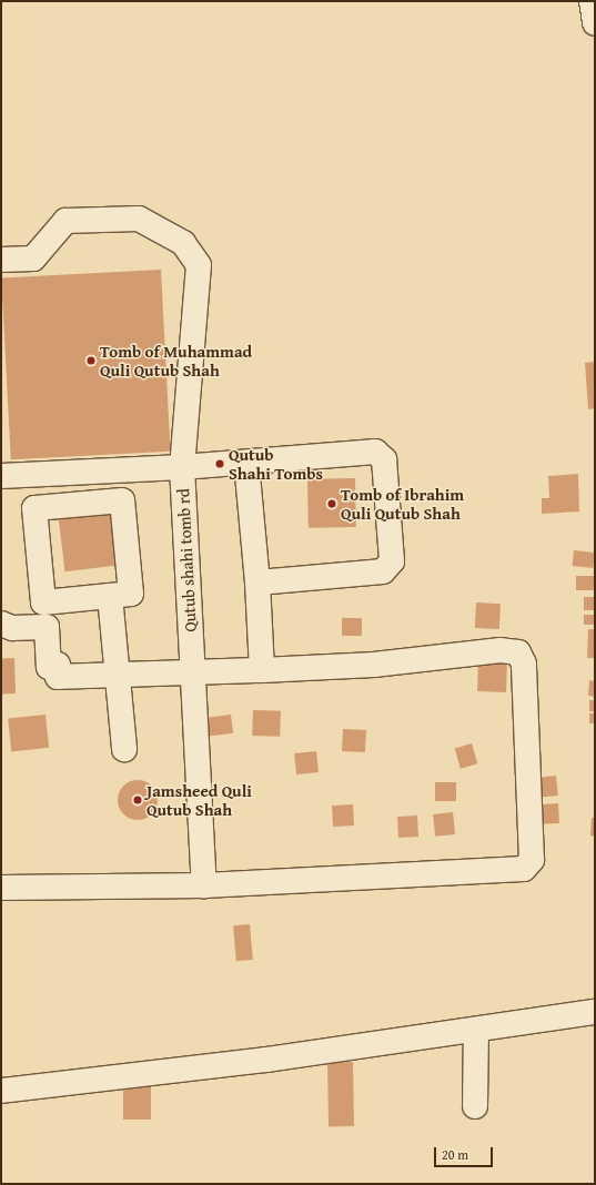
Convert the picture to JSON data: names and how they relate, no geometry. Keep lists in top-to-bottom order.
{
  "streets": {
    "street": ["Qutub shahi tomb rd"]
  },
  "places": [
    "Tomb of Muhammad Quli Qutub Shah",
    "Qutub Shahi Tombs",
    "Tomb of Ibrahim Quli Qutub Shah",
    "Jamsheed Quli Qutub Shah"
  ],
  "scale_bar": "20 m"
}
